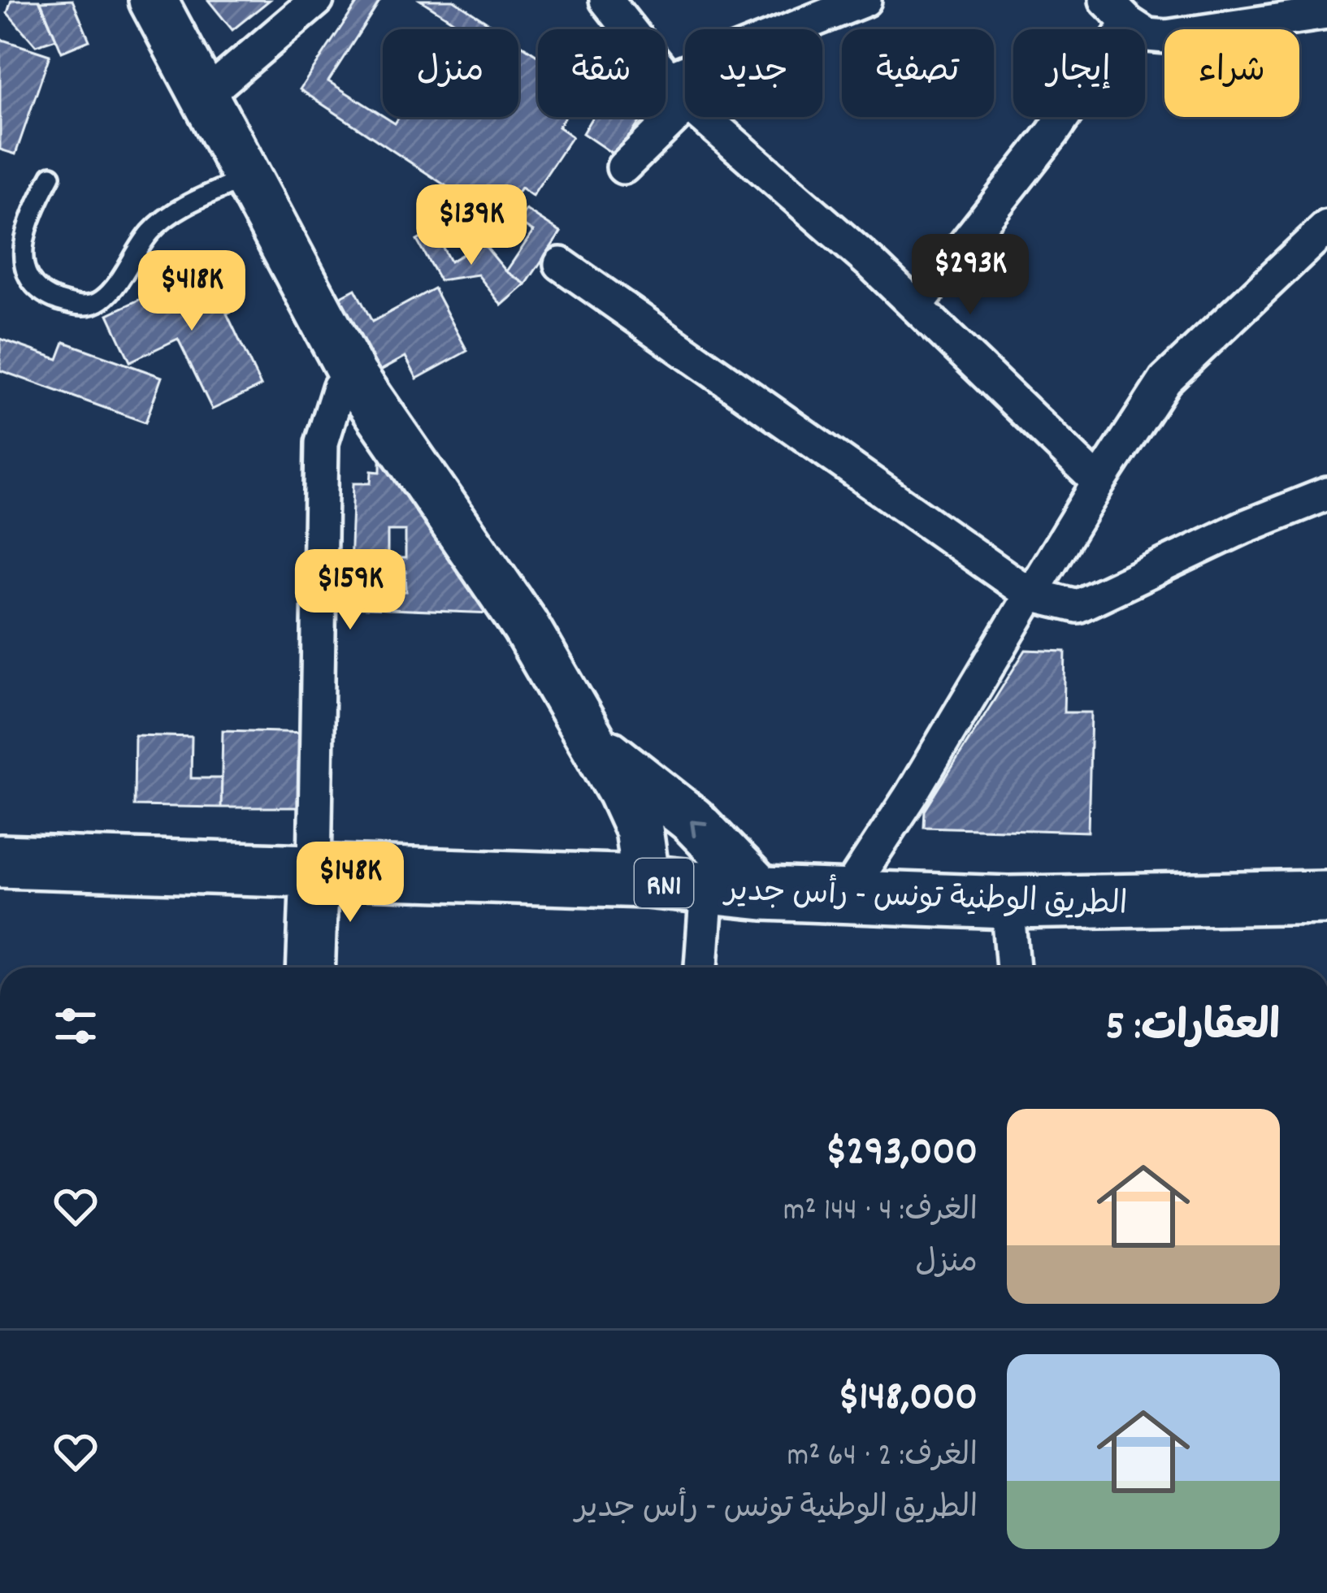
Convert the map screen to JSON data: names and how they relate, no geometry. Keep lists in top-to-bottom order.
{
  "streets": {
    "main road": ["RN1", "الطريق الوطنية تونس - رأس جدير"]
  },
  "page": {
    "chip": [
      "شراء",
      "إيجار",
      "تصفية",
      "جديد",
      "شقة",
      "منزل"
    ],
    "price": [
      "$139K",
      "$293K",
      "$418K",
      "$159K",
      "$148K"
    ],
    "heading": "العقارات: 5",
    "list": [
      {
        "name": "$293,000",
        "note": "الغرف: 4 · 144 m² · منزل"
      },
      {
        "name": "$148,000",
        "note": "الغرف: 2 · 64 m² · الطريق الوطنية تونس - رأس جدير"
      }
    ]
  }
}
